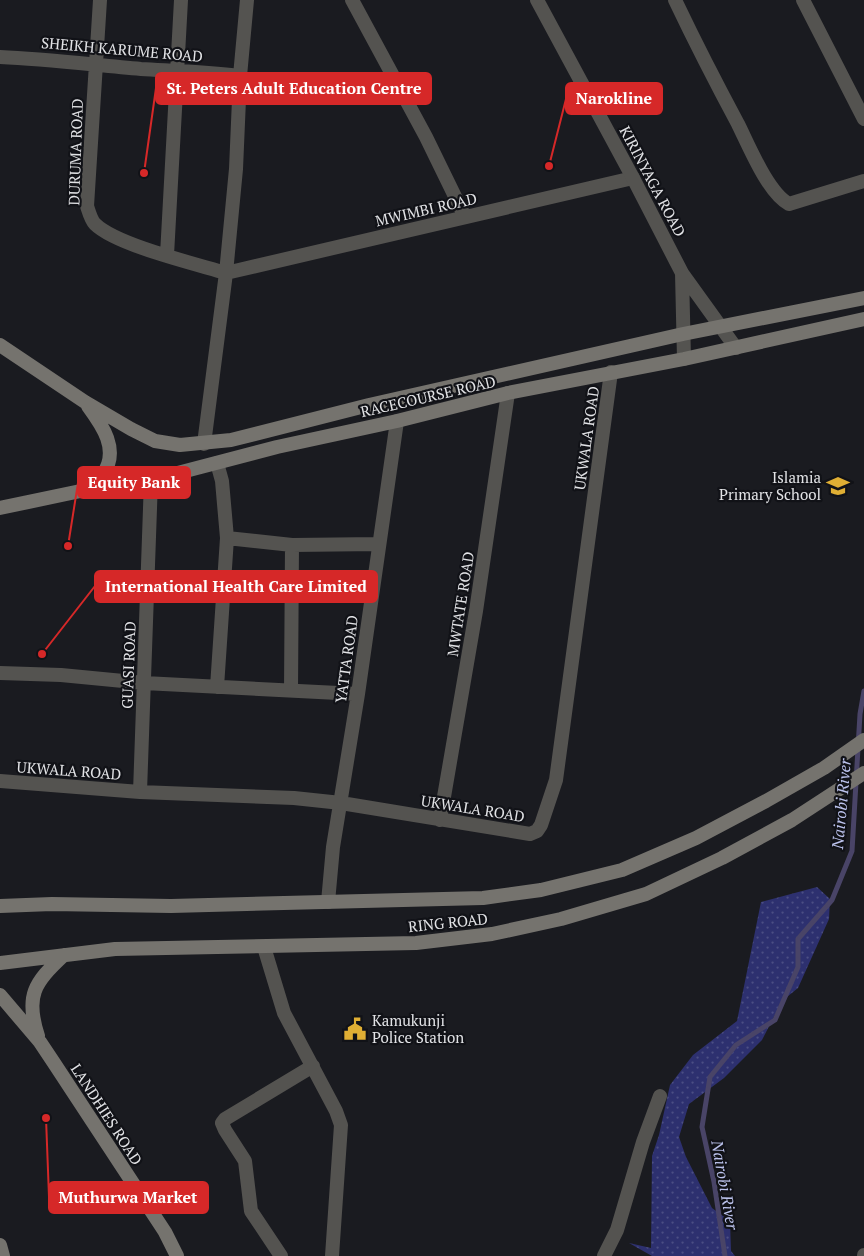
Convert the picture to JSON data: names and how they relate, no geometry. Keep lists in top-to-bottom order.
{
  "streets": {
    "main road": ["RACECOURSE ROAD", "RING ROAD", "LANDHIES ROAD"],
    "street": [
      "SHEIKH KARUME ROAD",
      "DURUMA ROAD",
      "KIRINYAGA ROAD",
      "MWIMBI ROAD",
      "UKWALA ROAD",
      "MWTATE ROAD",
      "YATTA ROAD",
      "GUASI ROAD"
    ]
  },
  "crossings": [
    ["SHEIKH KARUME ROAD", "DURUMA ROAD"],
    ["DURUMA ROAD", "MWIMBI ROAD"],
    ["KIRINYAGA ROAD", "MWIMBI ROAD"],
    ["KIRINYAGA ROAD", "RACECOURSE ROAD"],
    ["RACECOURSE ROAD", "UKWALA ROAD"],
    ["RACECOURSE ROAD", "MWTATE ROAD"],
    ["RACECOURSE ROAD", "YATTA ROAD"],
    ["RACECOURSE ROAD", "GUASI ROAD"],
    ["UKWALA ROAD", "MWTATE ROAD"],
    ["UKWALA ROAD", "YATTA ROAD"],
    ["UKWALA ROAD", "GUASI ROAD"],
    ["YATTA ROAD", "RING ROAD"]
  ],
  "water": ["Nairobi River"],
  "places": {
    "other": [
      "Narokline",
      "St. Peters Adult Education Centre",
      "Equity Bank",
      "International Health Care Limited",
      "Muthurwa Market"
    ],
    "school or university": ["Islamia Primary School"],
    "public building": ["Kamukunji Police Station"]
  }
}
